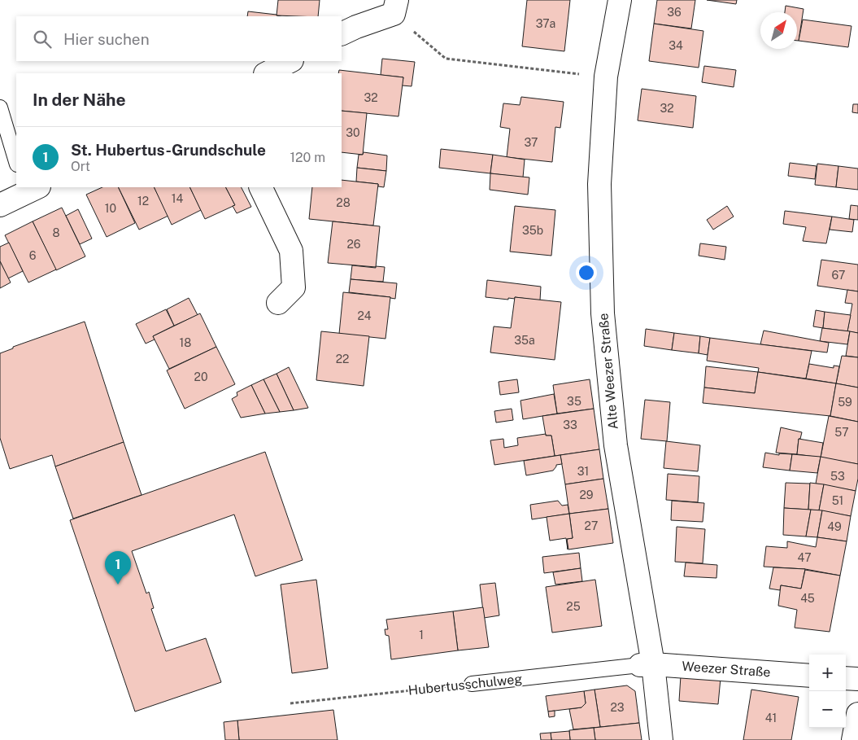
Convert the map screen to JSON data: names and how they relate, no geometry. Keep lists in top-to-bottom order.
{
  "streets": {
    "street": ["Alte Weezer Straße", "Weezer Straße"],
    "lane": ["Hubertusschulweg"]
  },
  "crossings": [
    ["Alte Weezer Straße", "Weezer Straße"],
    ["Alte Weezer Straße", "Hubertusschulweg"],
    ["Weezer Straße", "Hubertusschulweg"]
  ],
  "house_numbers": [
    "36",
    "37a",
    "34",
    "32",
    "32",
    "30",
    "37",
    "14",
    "12",
    "28",
    "10",
    "35b",
    "8",
    "26",
    "6",
    "67",
    "24",
    "35a",
    "18",
    "22",
    "20",
    "35",
    "59",
    "33",
    "57",
    "31",
    "53",
    "29",
    "51",
    "27",
    "49",
    "47",
    "45",
    "25",
    "1",
    "23",
    "41"
  ],
  "north": "top right",
  "page": {
    "search": "Hier suchen",
    "heading": "In der Nähe",
    "list": [
      {
        "mark": "1",
        "name": "St. Hubertus-Grundschule",
        "note": "Ort",
        "value": "120 m"
      }
    ],
    "pins": "1",
    "map_buttons": ["+", "−"]
  }
}
